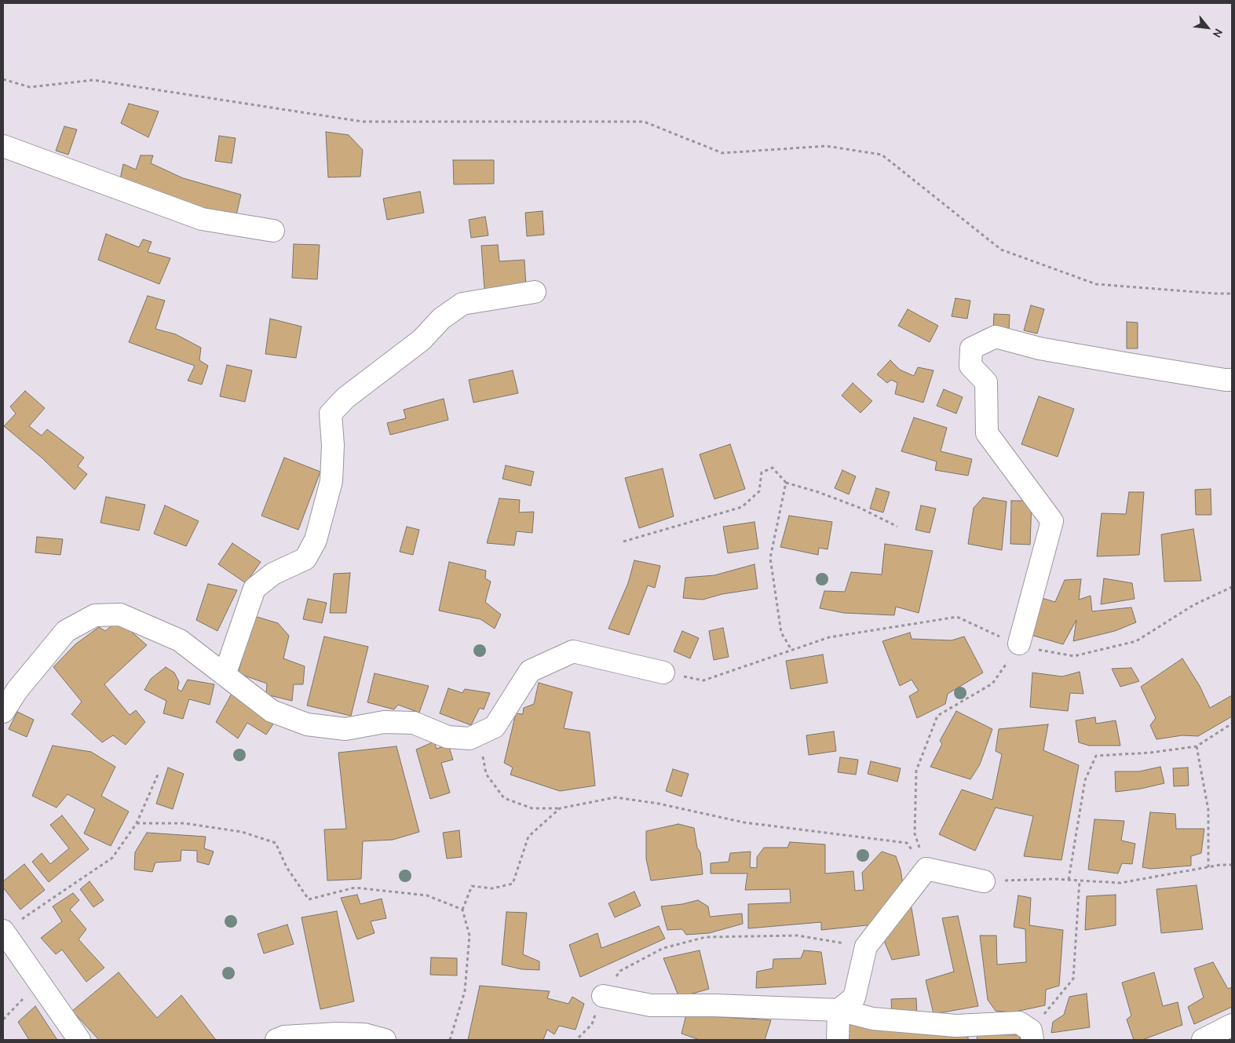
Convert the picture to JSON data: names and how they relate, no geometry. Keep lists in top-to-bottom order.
{
  "north": "bottom right"
}
